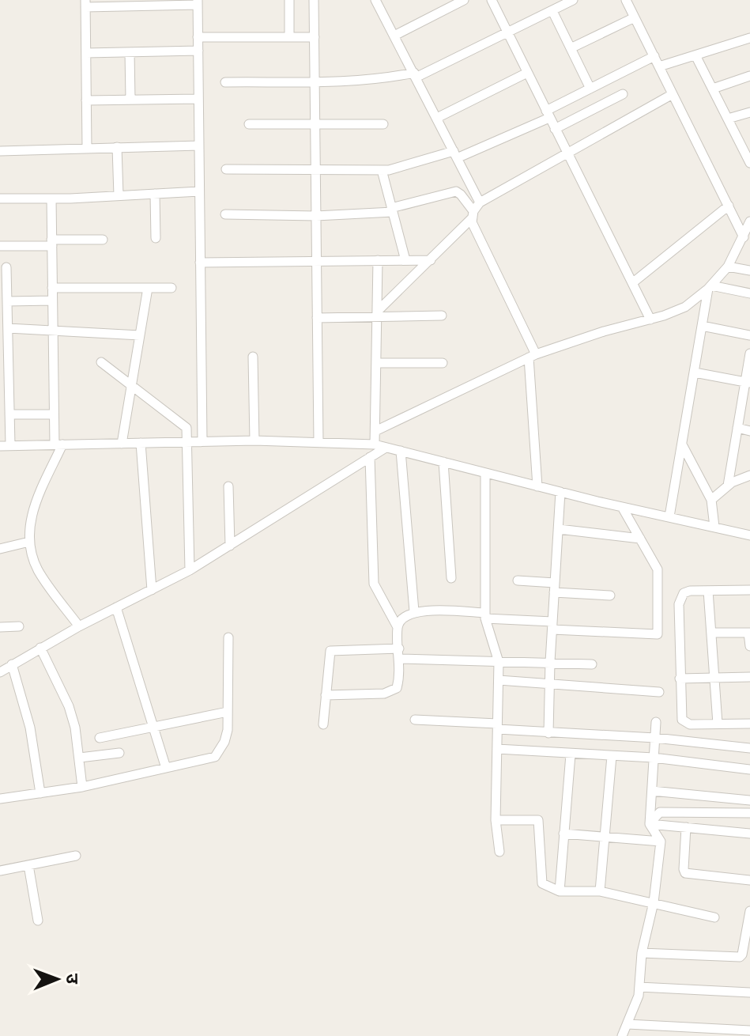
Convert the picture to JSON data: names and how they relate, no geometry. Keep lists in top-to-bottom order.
{
  "north": "right"
}
